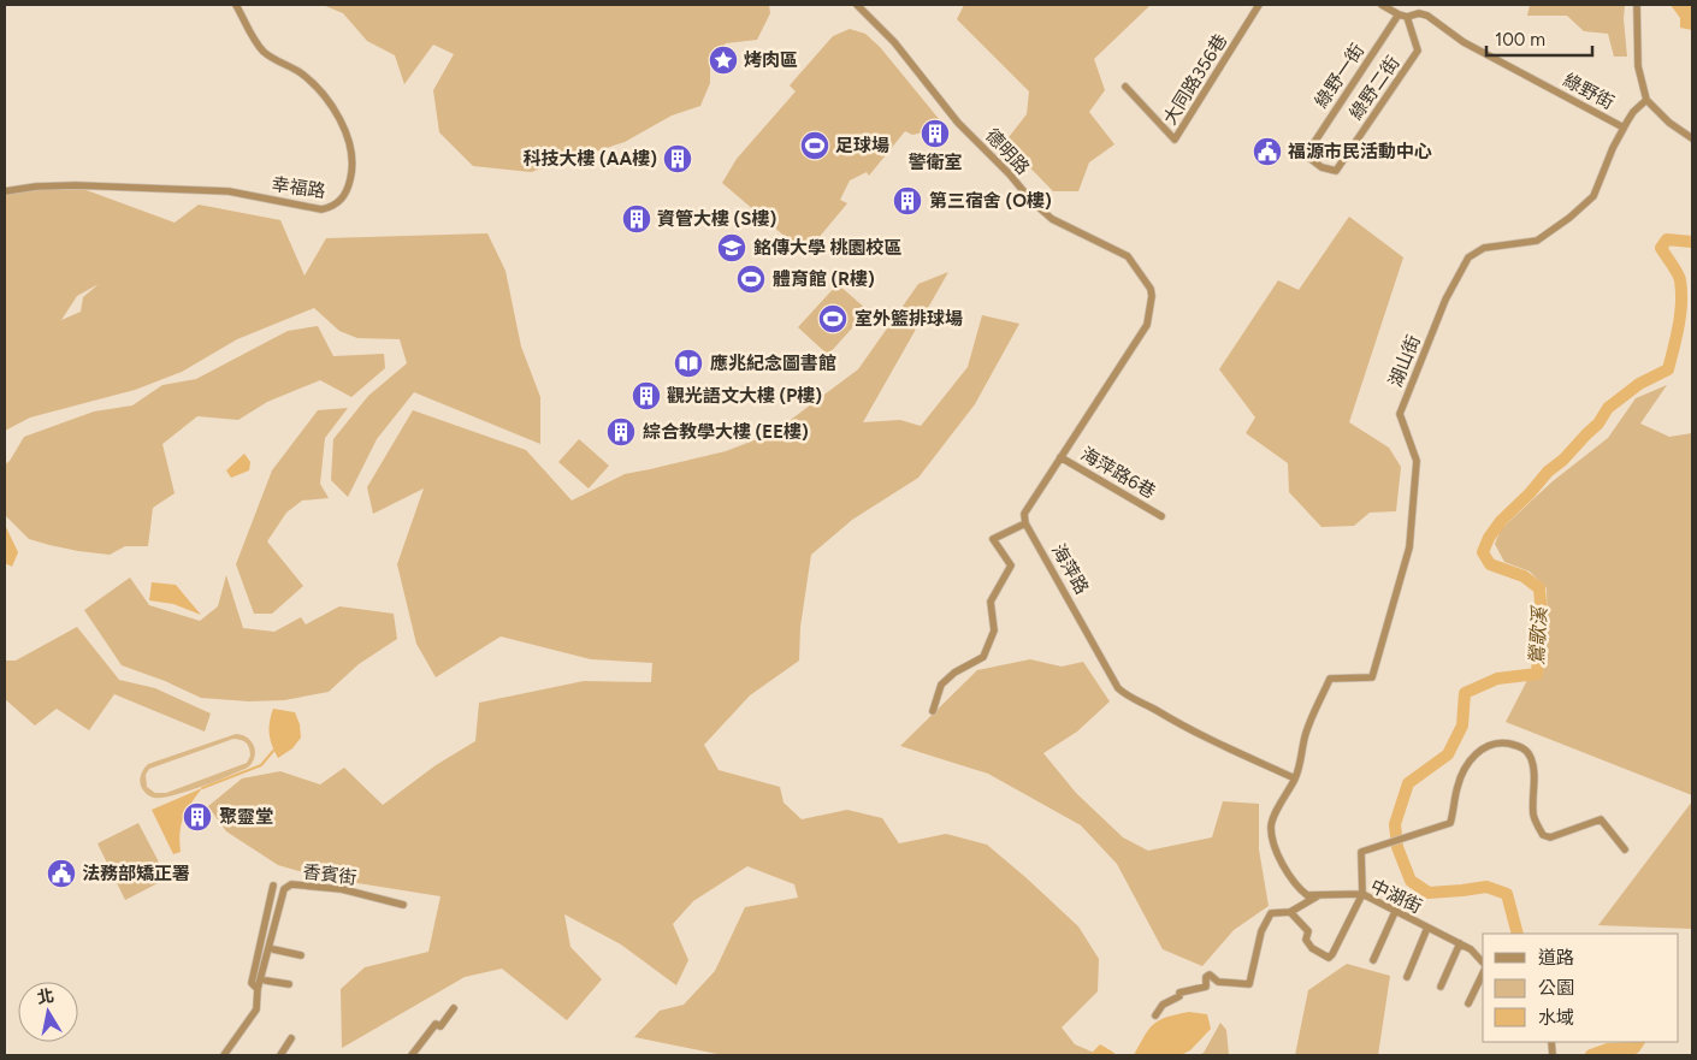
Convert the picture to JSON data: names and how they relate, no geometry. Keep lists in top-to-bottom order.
{
  "streets": {
    "street": [
      "綠野一街",
      "大同路356巷",
      "綠野二街",
      "綠野街",
      "德明路",
      "幸福路",
      "湖山街",
      "海萍路6巷",
      "海萍路",
      "香賓街",
      "中湖街"
    ]
  },
  "crossings": [
    ["綠野一街", "綠野二街"],
    ["綠野一街", "綠野街"],
    ["綠野二街", "綠野街"],
    ["綠野街", "湖山街"],
    ["德明路", "海萍路6巷"],
    ["湖山街", "海萍路"]
  ],
  "water": ["鶯歌溪"],
  "places": {
    "place": ["烤肉區"],
    "building": [
      "警衛室",
      "科技大樓 (AA樓)",
      "第三宿舍 (O樓)",
      "資管大樓 (S樓)",
      "觀光語文大樓 (P樓)",
      "綜合教學大樓 (EE樓)",
      "聚靈堂"
    ],
    "sports": ["足球場", "體育館 (R樓)", "室外籃排球場"],
    "public building": ["福源市民活動中心", "法務部矯正署"],
    "school or university": ["銘傳大學 桃園校區"],
    "library": ["應兆紀念圖書館"]
  },
  "legend": ["道路", "公園", "水域"],
  "scale_bar": "100 m",
  "north": "top"
}
